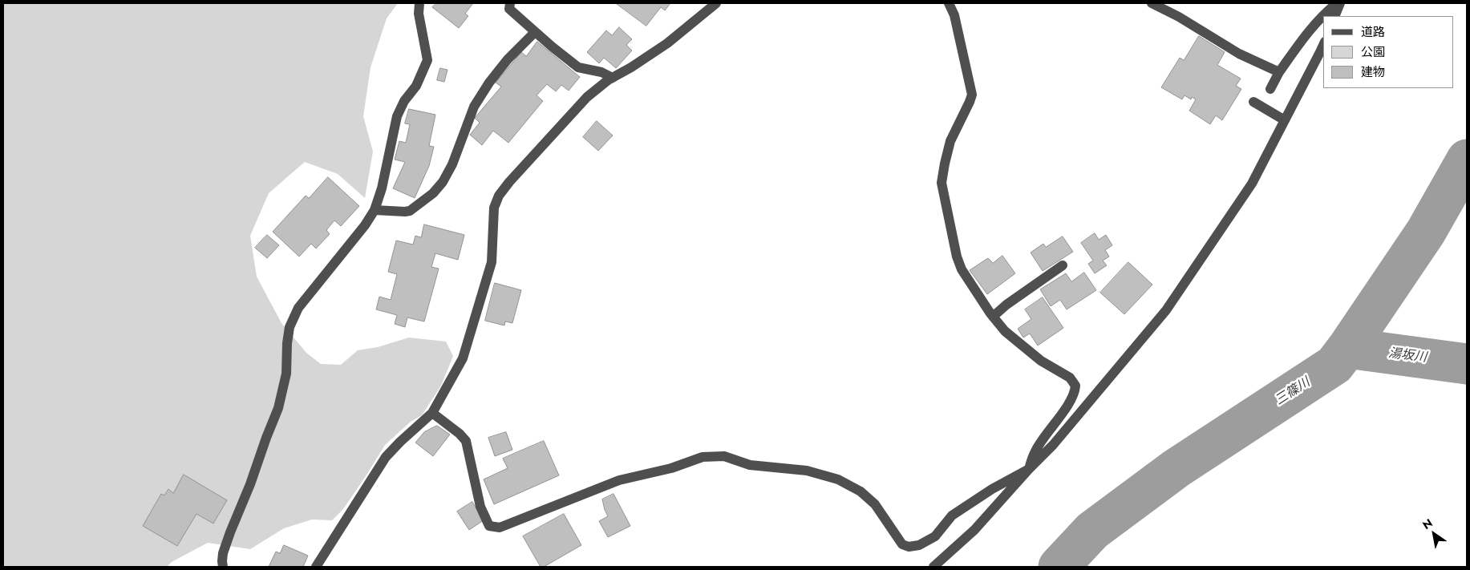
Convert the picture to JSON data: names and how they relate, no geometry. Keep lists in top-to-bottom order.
{
  "water": ["湯坂川", "三篠川"],
  "legend": ["道路", "公園", "建物"],
  "north": "top left"
}
